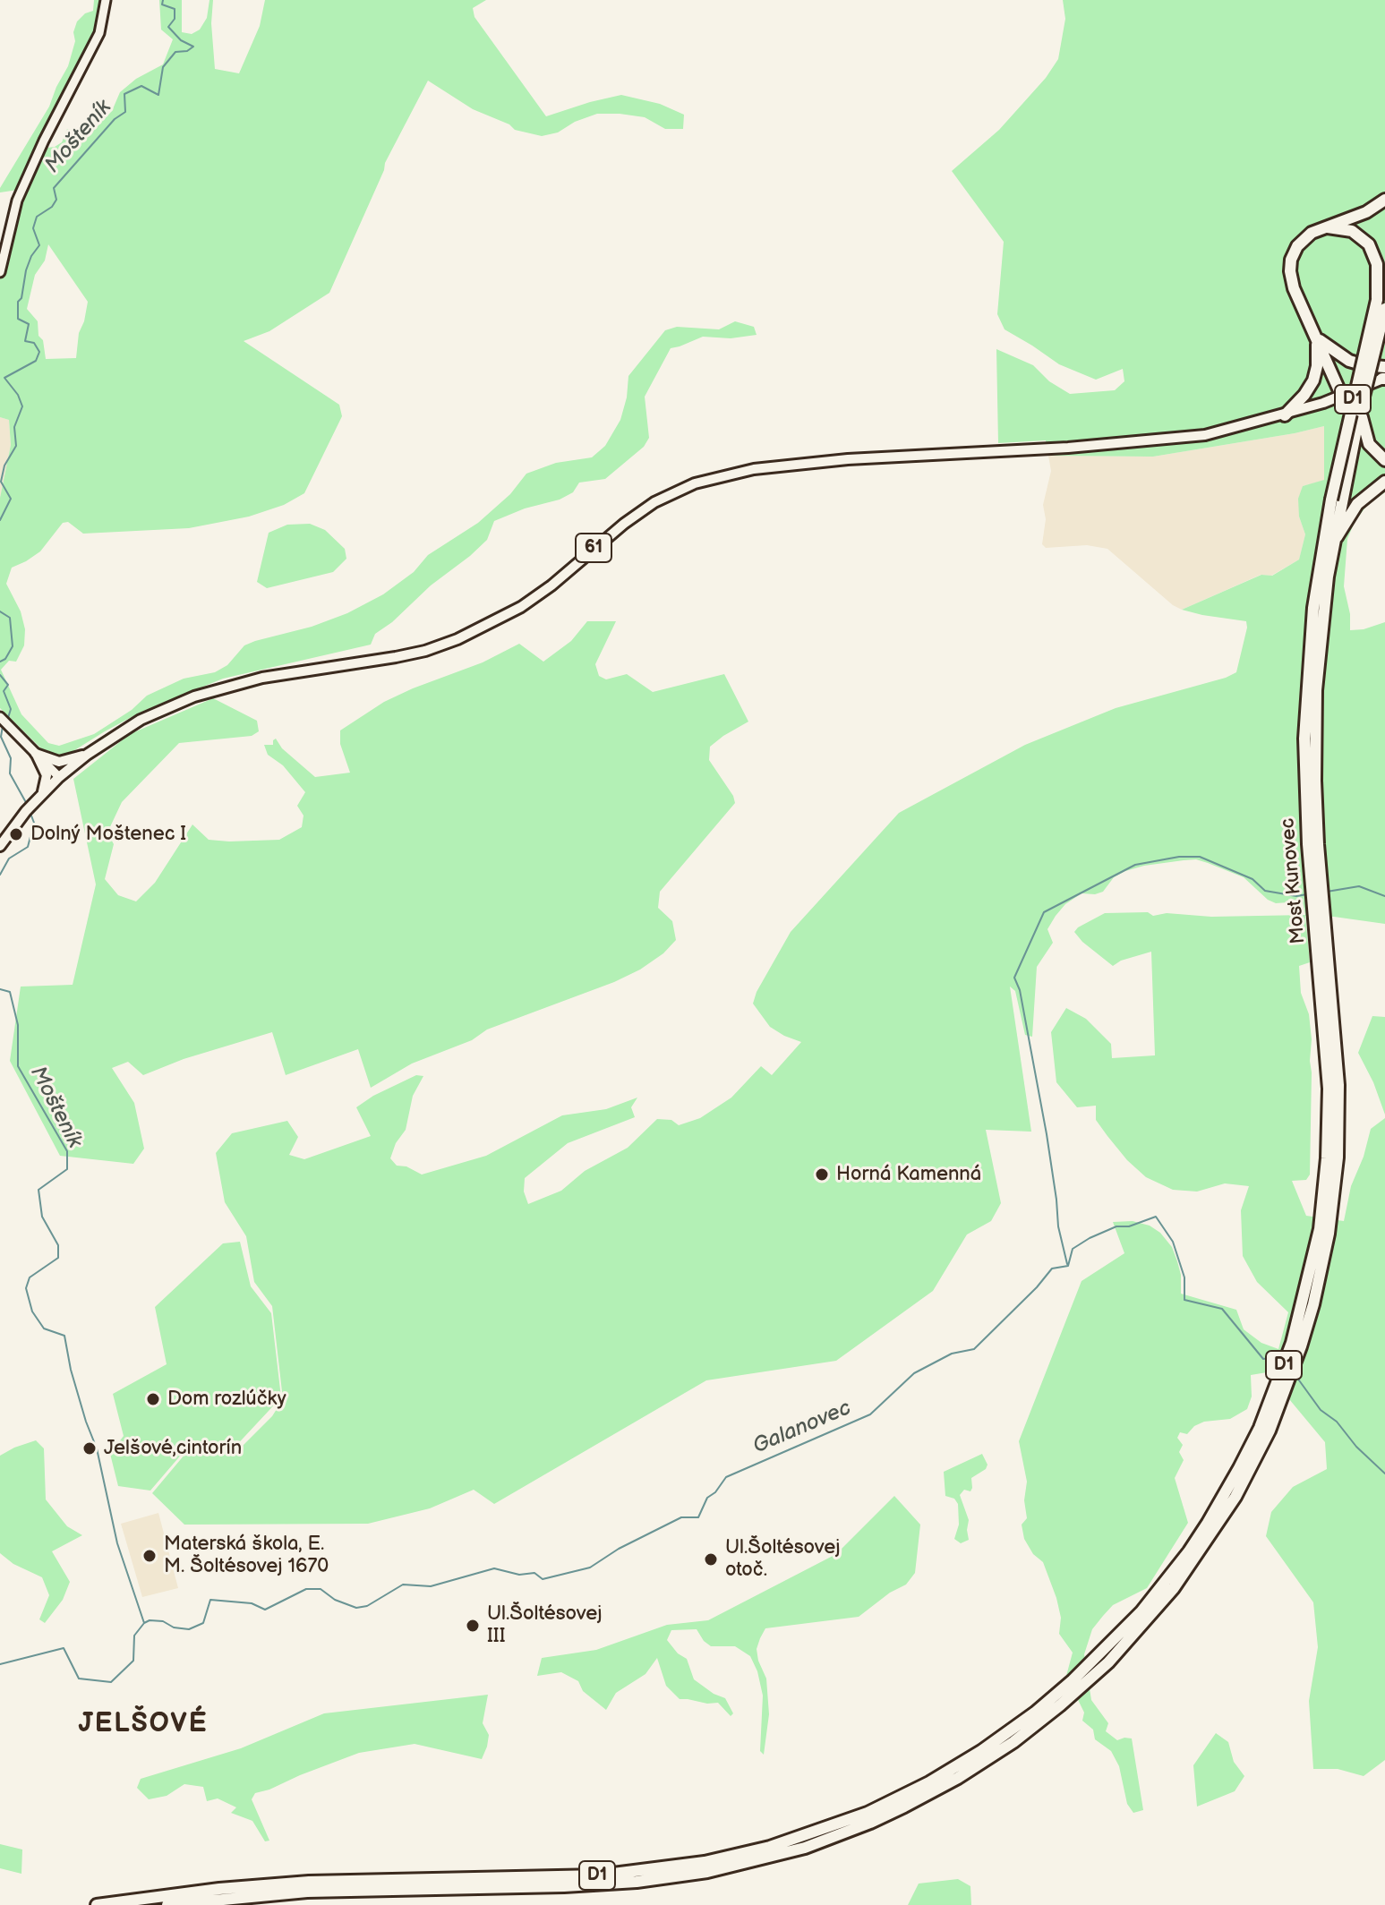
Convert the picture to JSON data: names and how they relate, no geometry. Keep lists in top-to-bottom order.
{
  "streets": {
    "highway": ["D1", "Most Kunovec"],
    "main road": ["61"]
  },
  "crossings": [
    ["D1", "Most Kunovec"]
  ],
  "districts": ["JELŠOVÉ"],
  "water": ["Mošteník", "Galanovec"],
  "places": [
    "Dolný Moštenec I",
    "Horná Kamenná",
    "Dom rozlúčky",
    "Jelšové,cintorín",
    "Materská škola, E. M. Šoltésovej 1670",
    "Ul.Šoltésovej otoč.",
    "Ul.Šoltésovej III"
  ]
}
